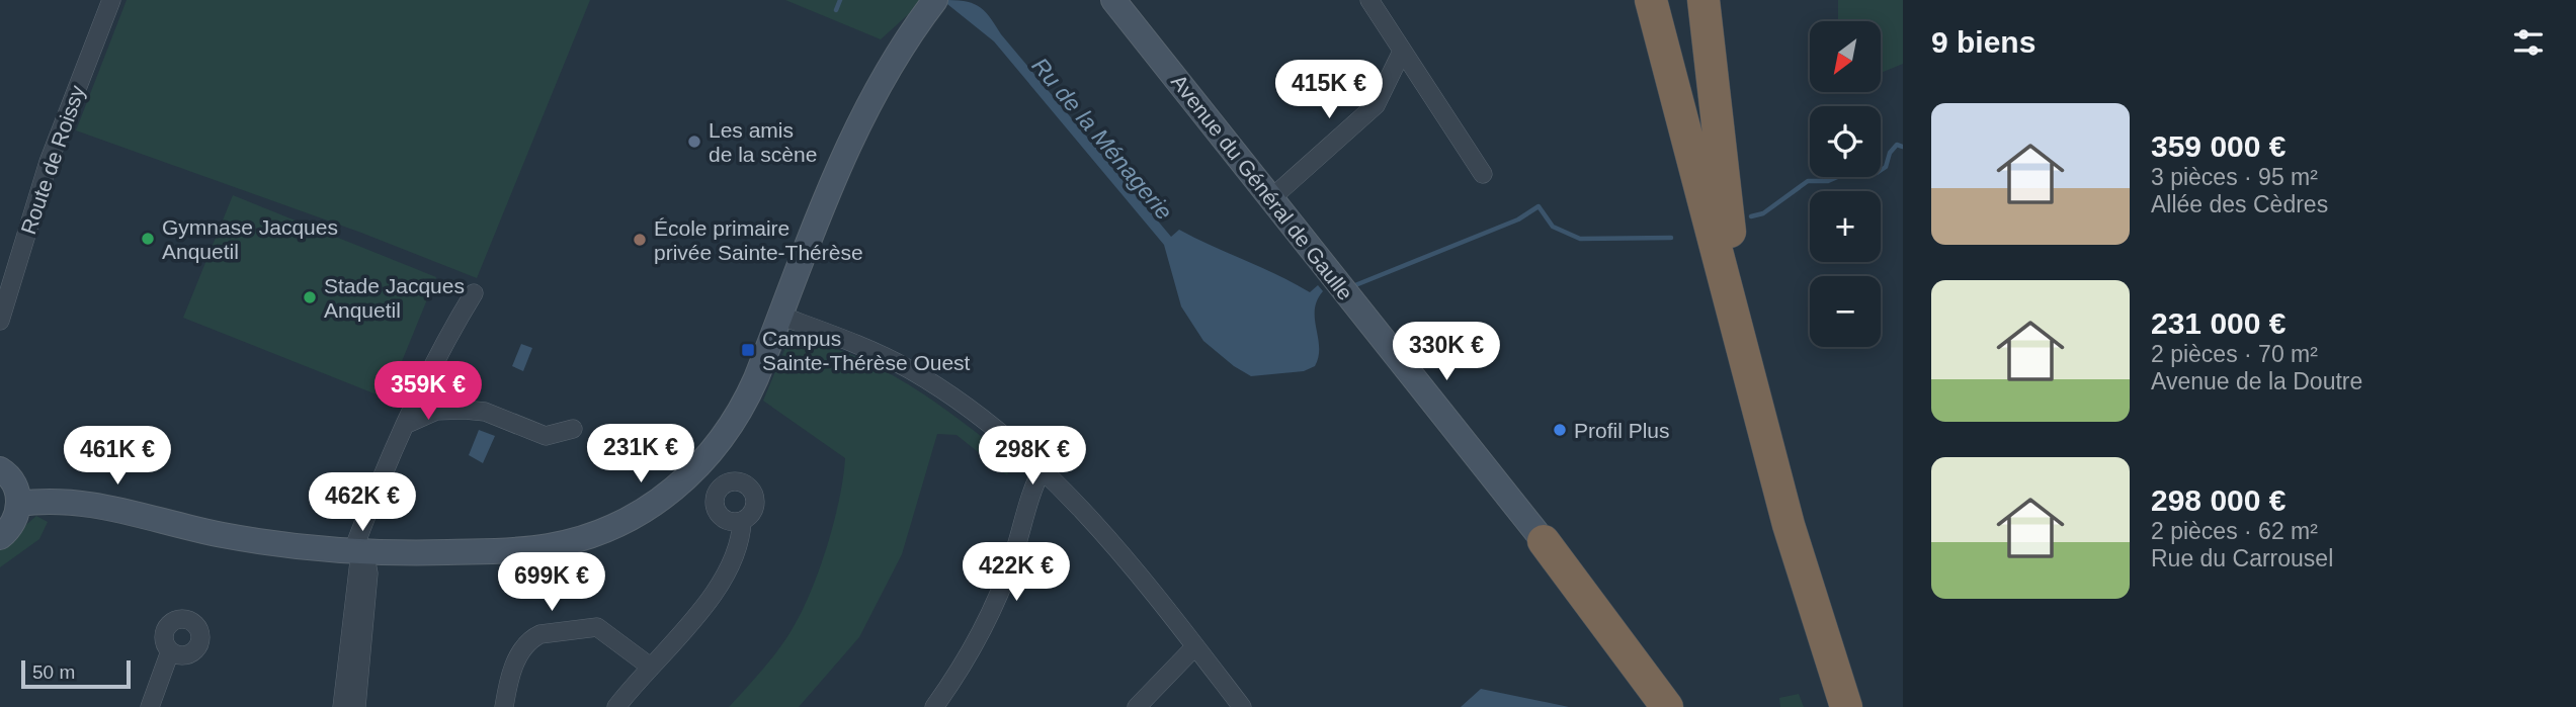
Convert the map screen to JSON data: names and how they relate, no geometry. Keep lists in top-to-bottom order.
{
  "streets": {
    "main road": ["Avenue du Général de Gaulle"],
    "street": ["Route de Roissy"]
  },
  "water": ["Ru de la Ménagerie"],
  "places": {
    "other": [
      "Les amis de la scène",
      "Gymnase Jacques Anquetil",
      "École primaire privée Sainte-Thérèse",
      "Stade Jacques Anquetil",
      "Profil Plus"
    ],
    "transit": ["Campus Sainte-Thérèse Ouest"]
  },
  "scale_bar": "50 m",
  "north": "bottom left",
  "page": {
    "heading": "9 biens",
    "map_buttons": ["+", "−"],
    "price": [
      "415K €",
      "330K €",
      "359K €",
      "231K €",
      "461K €",
      "298K €",
      "462K €",
      "422K €",
      "699K €"
    ],
    "list": [
      {
        "name": "359 000 €",
        "note": "3 pièces · 95 m² · Allée des Cèdres"
      },
      {
        "name": "231 000 €",
        "note": "2 pièces · 70 m² · Avenue de la Doutre"
      },
      {
        "name": "298 000 €",
        "note": "2 pièces · 62 m² · Rue du Carrousel"
      }
    ],
    "scale": "50 m"
  }
}
